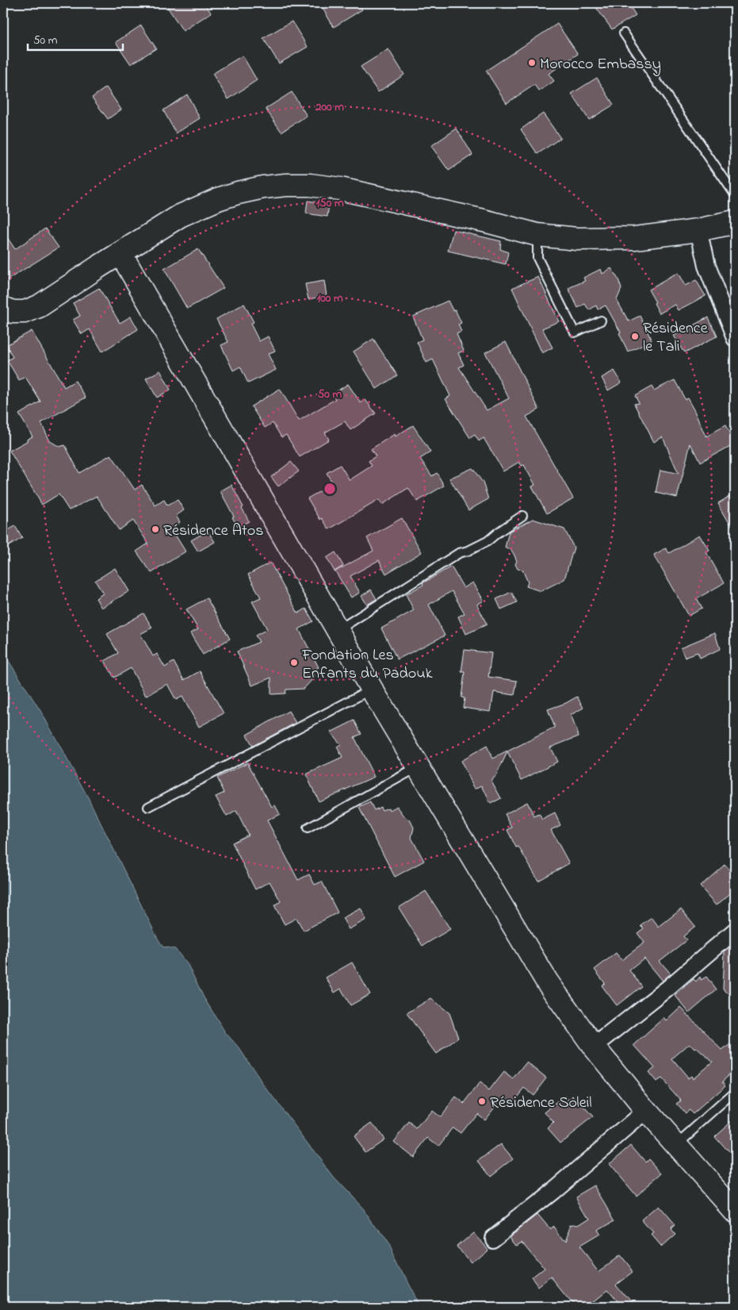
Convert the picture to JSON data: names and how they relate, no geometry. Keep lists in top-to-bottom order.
{
  "places": [
    "Morocco Embassy",
    "Résidence le Tali",
    "Résidence Atos",
    "Fondation Les Enfants du Padouk",
    "Résidence Soleil"
  ],
  "scale_bar": "50 m",
  "rings": [
    "200 m",
    "150 m",
    "100 m",
    "50 m"
  ]
}
